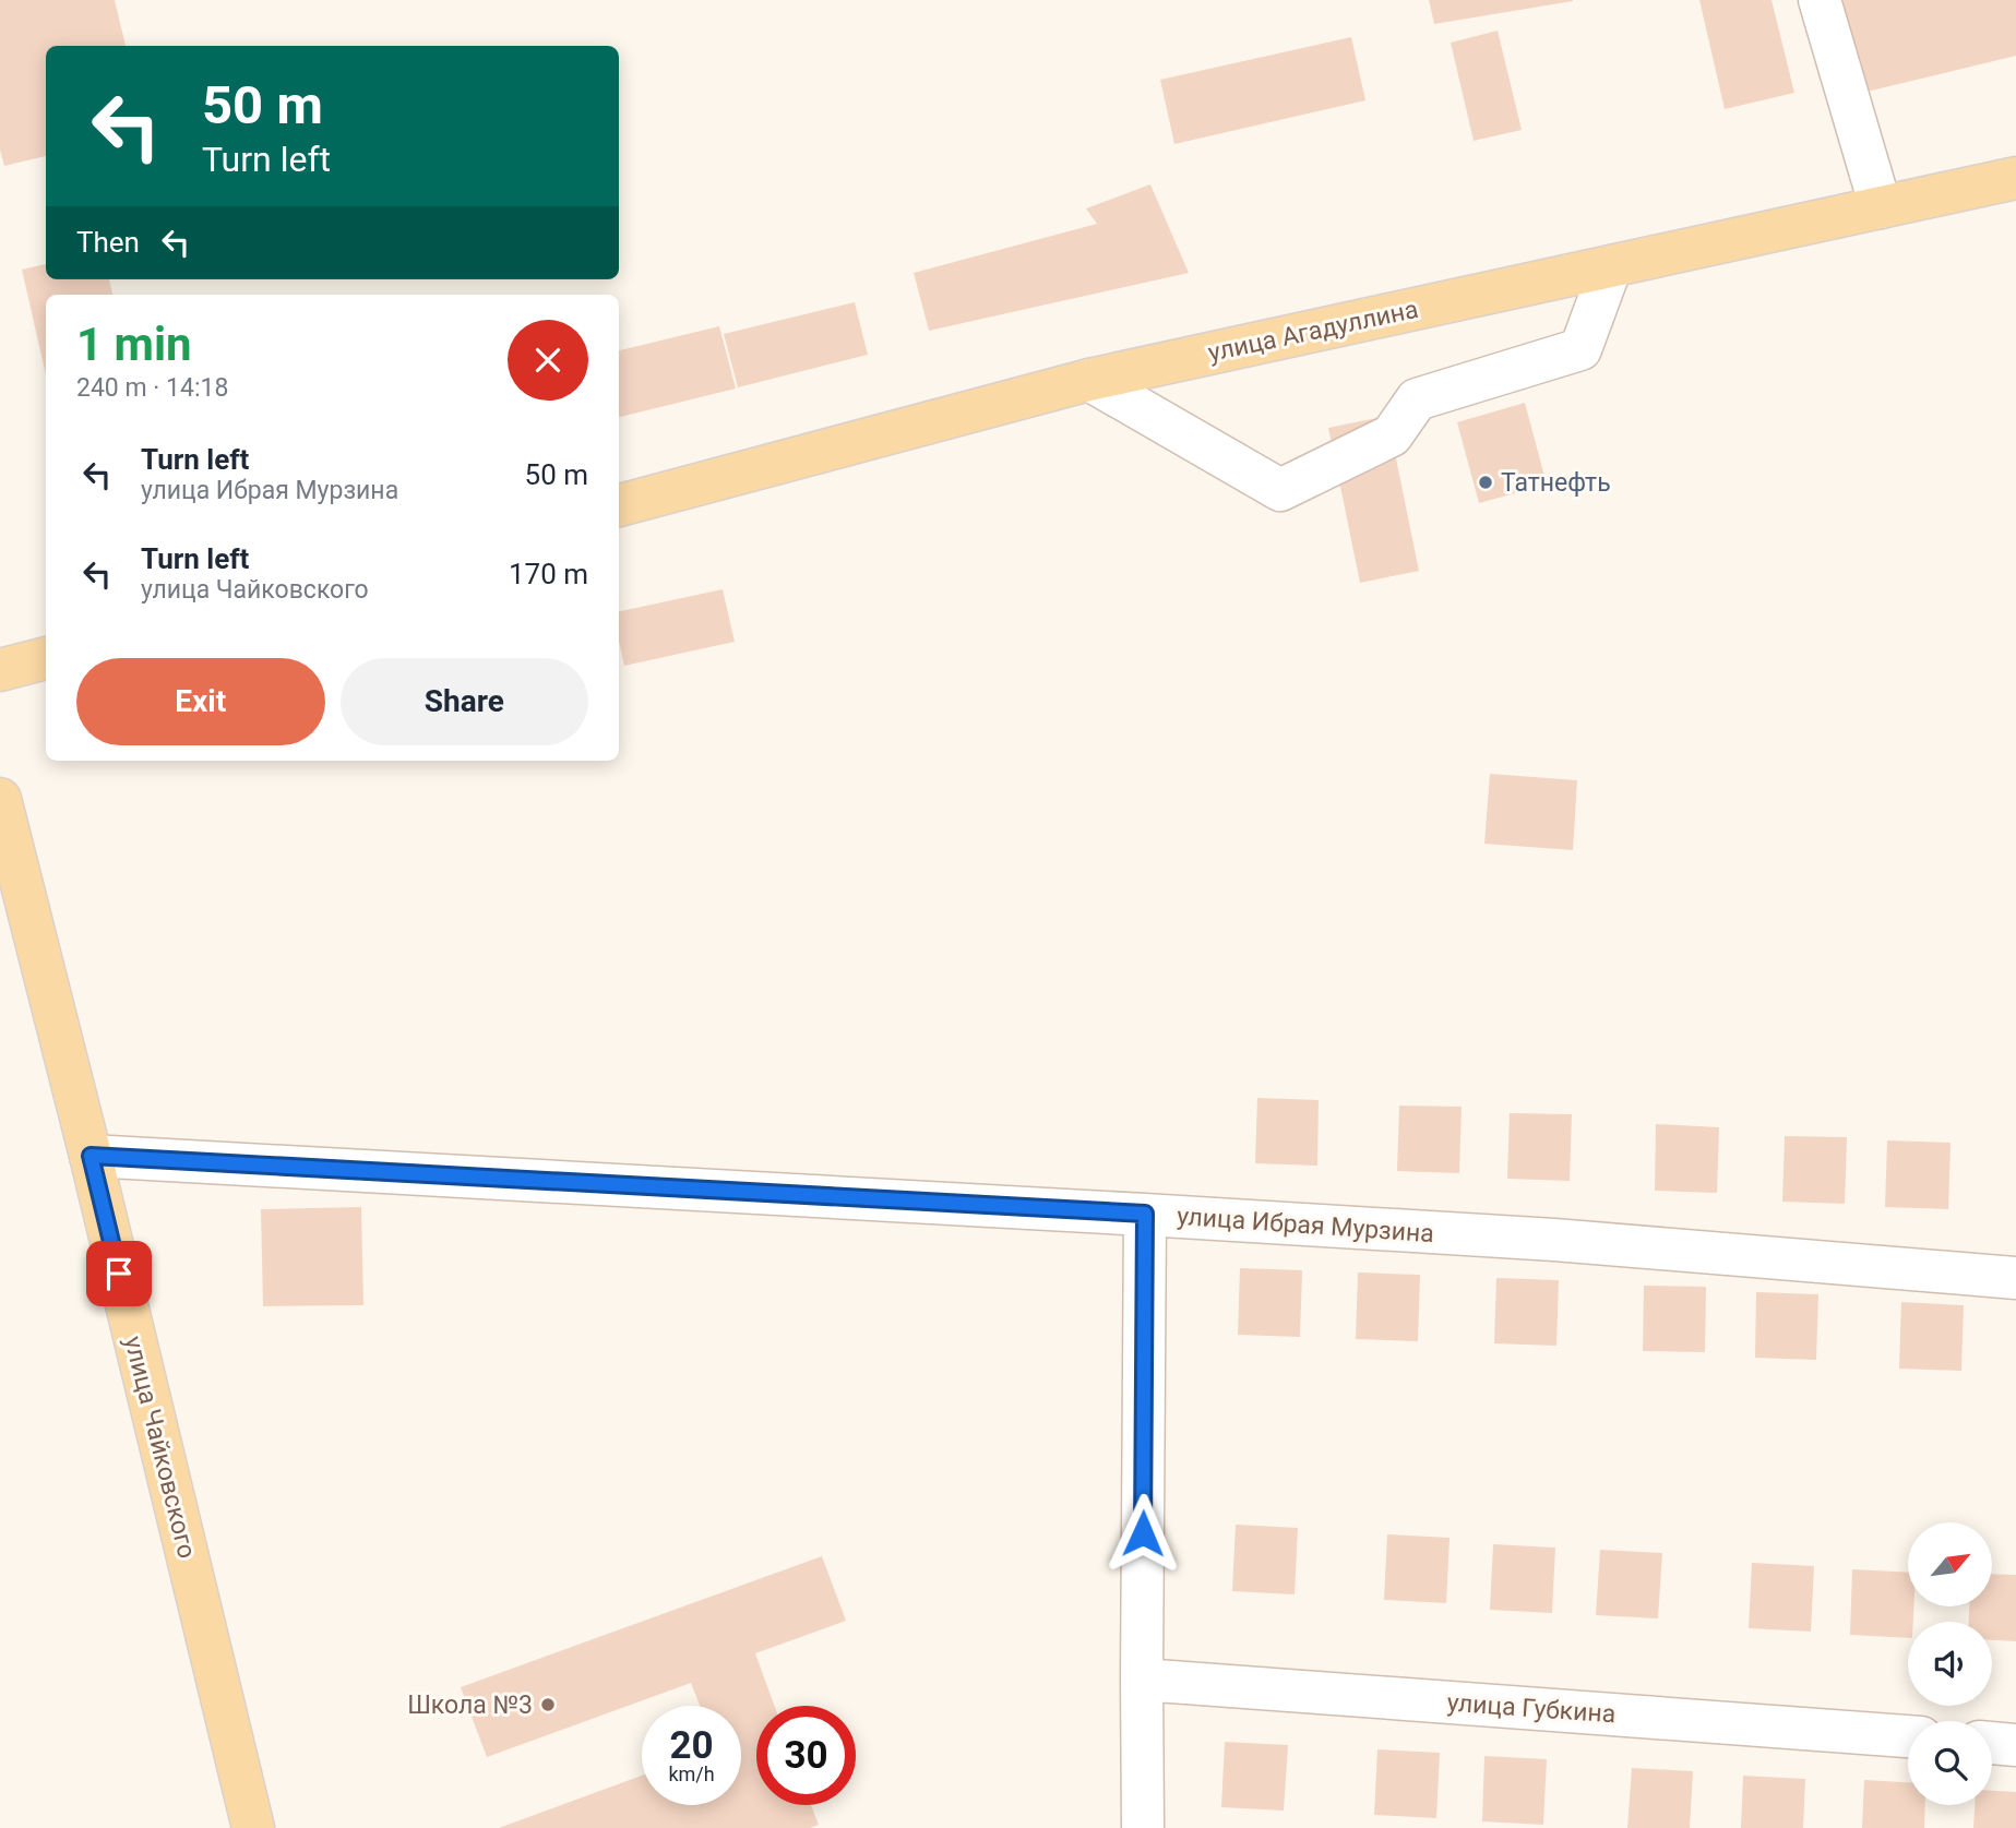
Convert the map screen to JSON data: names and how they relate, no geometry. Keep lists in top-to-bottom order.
{
  "streets": {
    "main road": ["улица Агадуллина", "улица Чайковского"],
    "street": ["улица Ибрая Мурзина", "улица Губкина"]
  },
  "crossings": [
    ["улица Ибрая Мурзина", "улица Чайковского"]
  ],
  "places": ["Татнефть", "Школа №3"],
  "north": "top right",
  "page": {
    "turn": ["50 m", "Turn left"],
    "then": "Then",
    "heading": ["1 min", "240 m · 14:18"],
    "list": [
      {
        "name": "Turn left",
        "note": "улица Ибрая Мурзина",
        "value": "50 m"
      },
      {
        "name": "Turn left",
        "note": "улица Чайковского",
        "value": "170 m"
      }
    ],
    "buttons": ["Exit", "Share"],
    "speed": "20 km/h",
    "limit": "30"
  }
}
